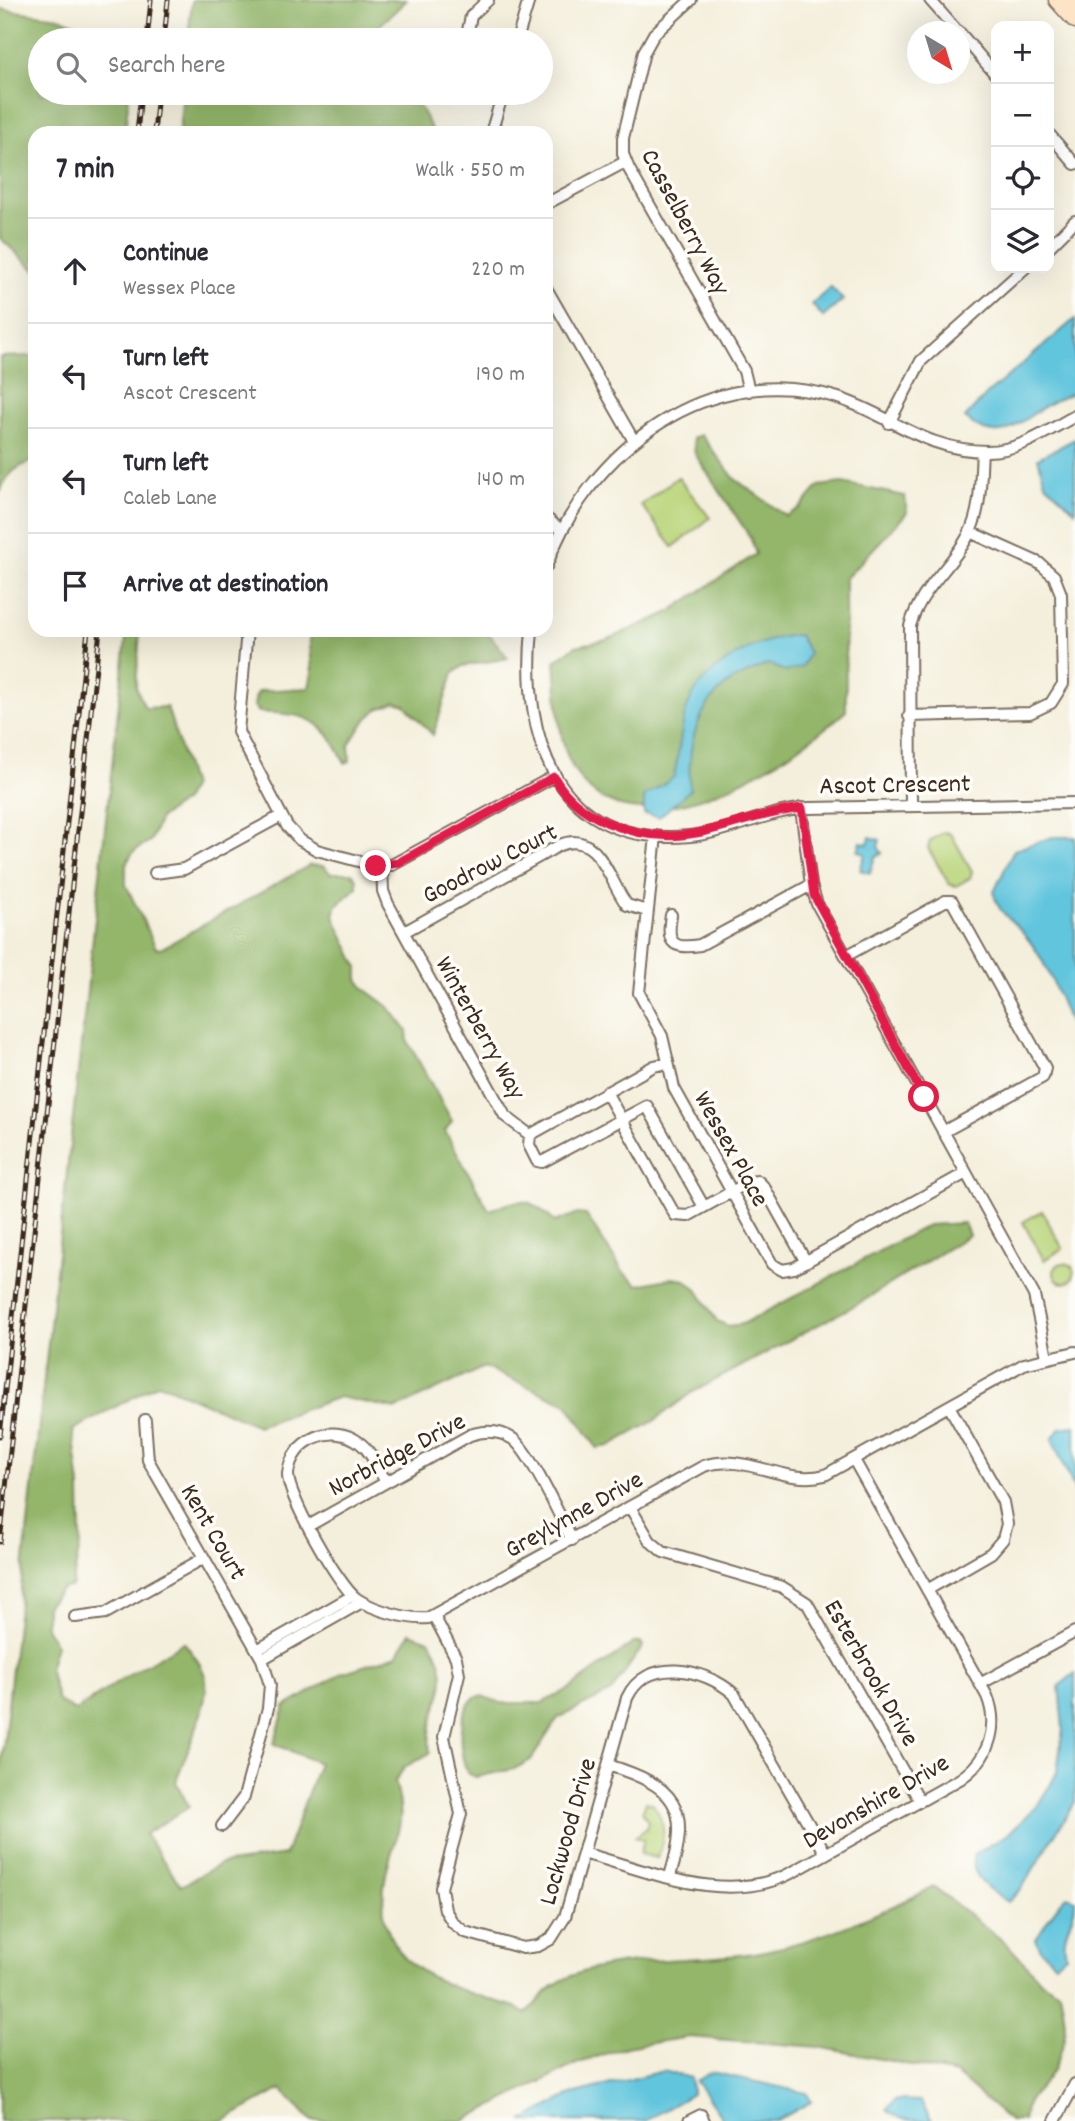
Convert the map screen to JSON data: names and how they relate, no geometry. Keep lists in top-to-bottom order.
{
  "streets": {
    "street": [
      "Casselberry Way",
      "Ascot Crescent",
      "Goodrow Court",
      "Winterberry Way",
      "Wessex Place",
      "Norbridge Drive",
      "Greylynne Drive",
      "Kent Court",
      "Esterbrook Drive",
      "Devonshire Drive",
      "Lockwood Drive"
    ]
  },
  "crossings": [
    ["Ascot Crescent", "Wessex Place"],
    ["Goodrow Court", "Winterberry Way"],
    ["Goodrow Court", "Wessex Place"],
    ["Winterberry Way", "Wessex Place"],
    ["Norbridge Drive", "Greylynne Drive"],
    ["Greylynne Drive", "Esterbrook Drive"],
    ["Greylynne Drive", "Devonshire Drive"],
    ["Greylynne Drive", "Lockwood Drive"],
    ["Esterbrook Drive", "Devonshire Drive"],
    ["Devonshire Drive", "Lockwood Drive"]
  ],
  "north": "bottom right",
  "page": {
    "map_buttons": ["+", "−"],
    "search": "Search here",
    "heading": ["7 min", "Walk · 550 m"],
    "list": [
      ["Continue", "Wessex Place", "220 m"],
      ["Turn left", "Ascot Crescent", "190 m"],
      ["Turn left", "Caleb Lane", "140 m"],
      "Arrive at destination"
    ]
  }
}
